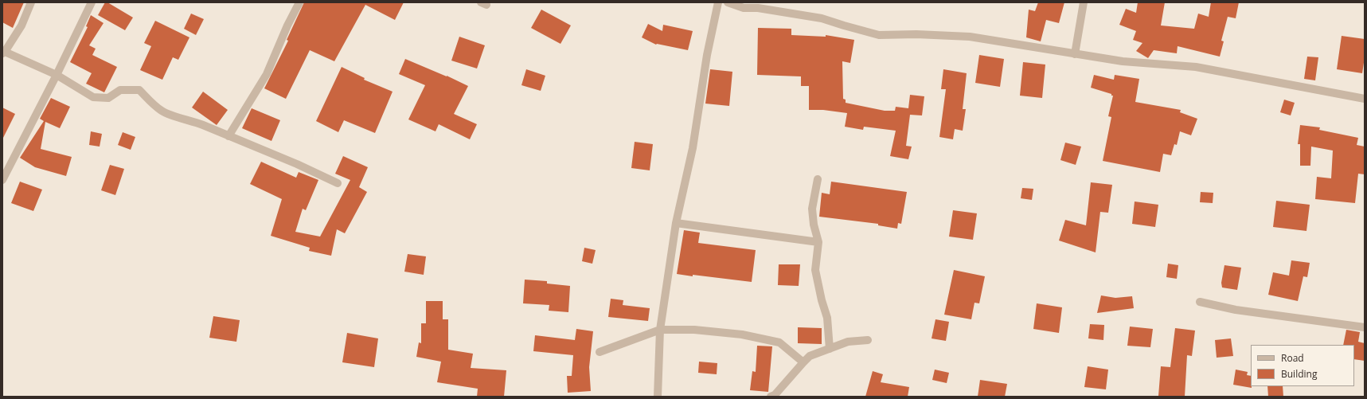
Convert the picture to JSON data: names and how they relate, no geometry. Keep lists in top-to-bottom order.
{
  "legend": ["Road", "Building"]
}
